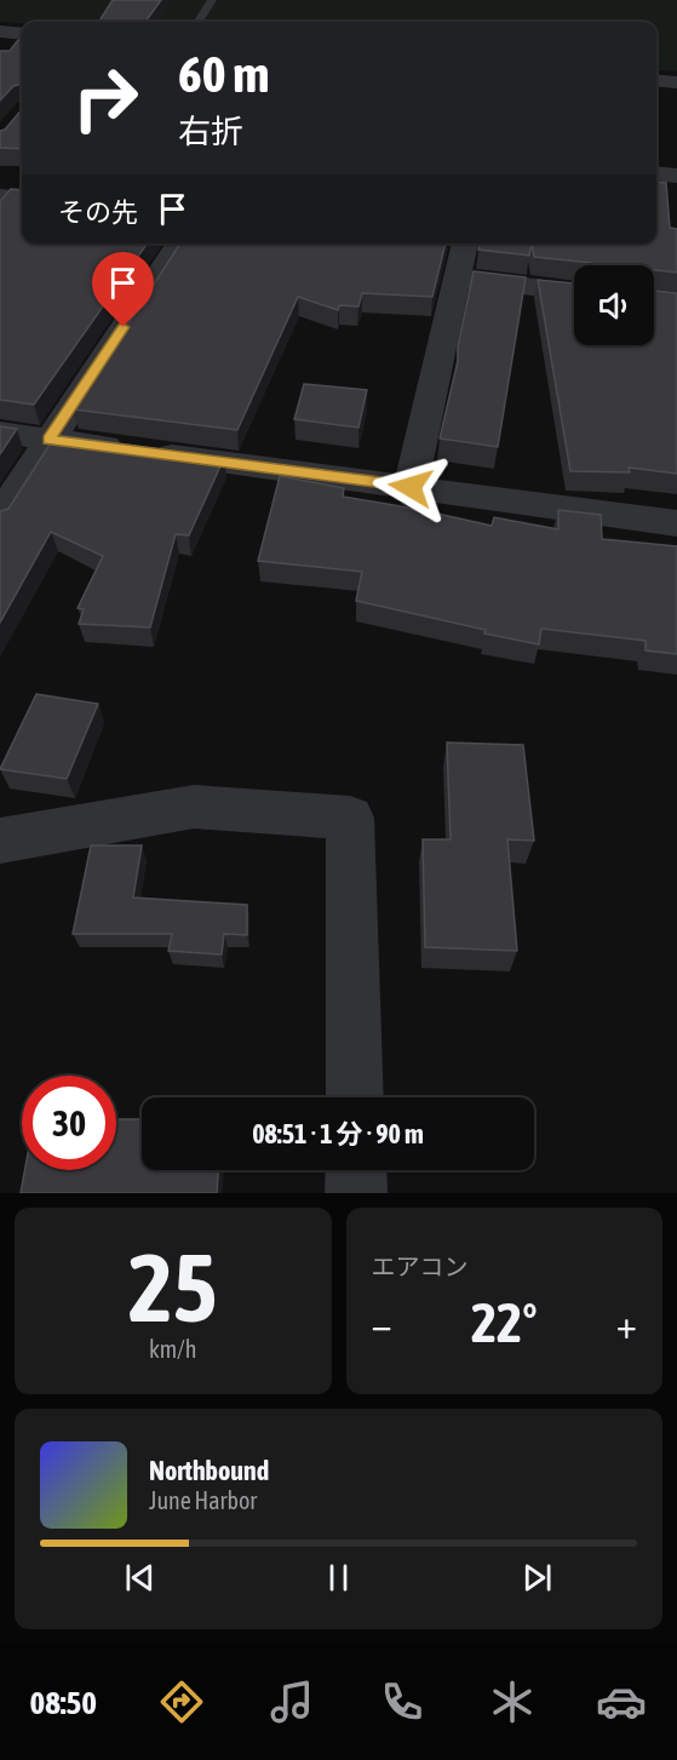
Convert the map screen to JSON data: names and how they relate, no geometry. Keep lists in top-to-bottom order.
{
  "page": {
    "turn": ["60 m", "右折"],
    "then": "その先",
    "limit": "30",
    "trip": "08:51 · 1 分 · 90 m",
    "tile": [
      ["25", "km/h"],
      "エアコン"
    ],
    "heat": ["−", "22°", "+"],
    "song": ["Northbound", "June Harbor"],
    "tabs": "08:50"
  }
}
